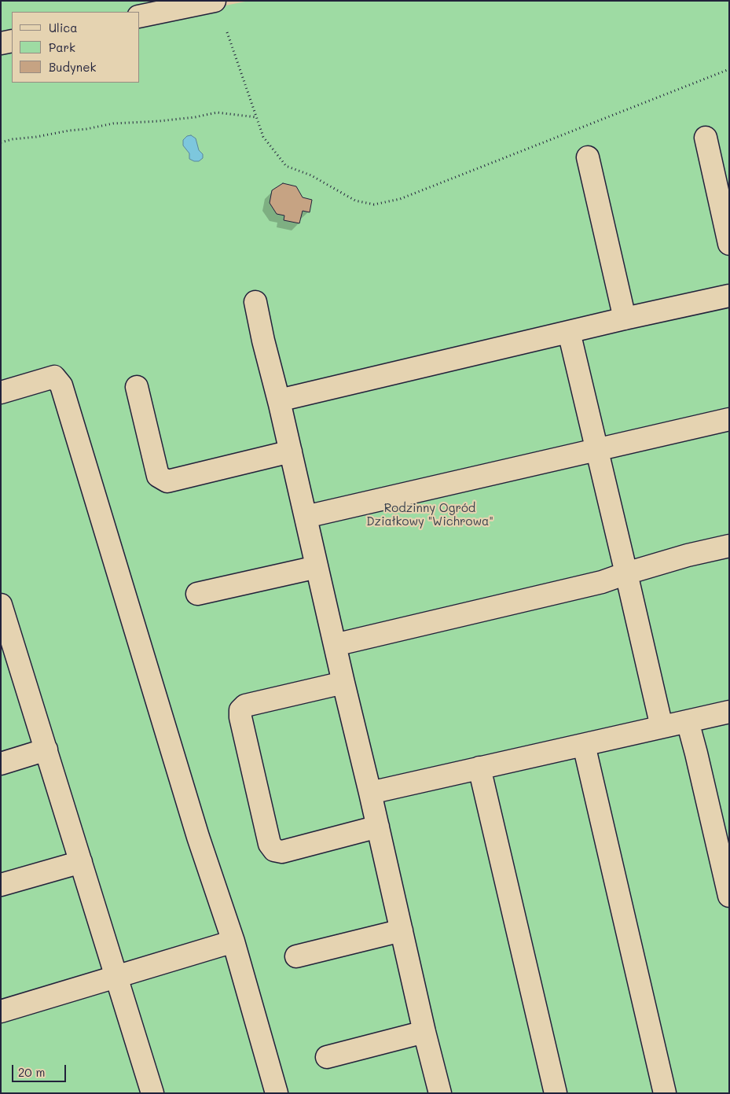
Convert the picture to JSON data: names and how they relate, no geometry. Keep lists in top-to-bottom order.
{
  "parks": ["Rodzinny Ogród Działkowy \"Wichrowa\""],
  "legend": ["Ulica", "Park", "Budynek"],
  "scale_bar": "20 m"
}
